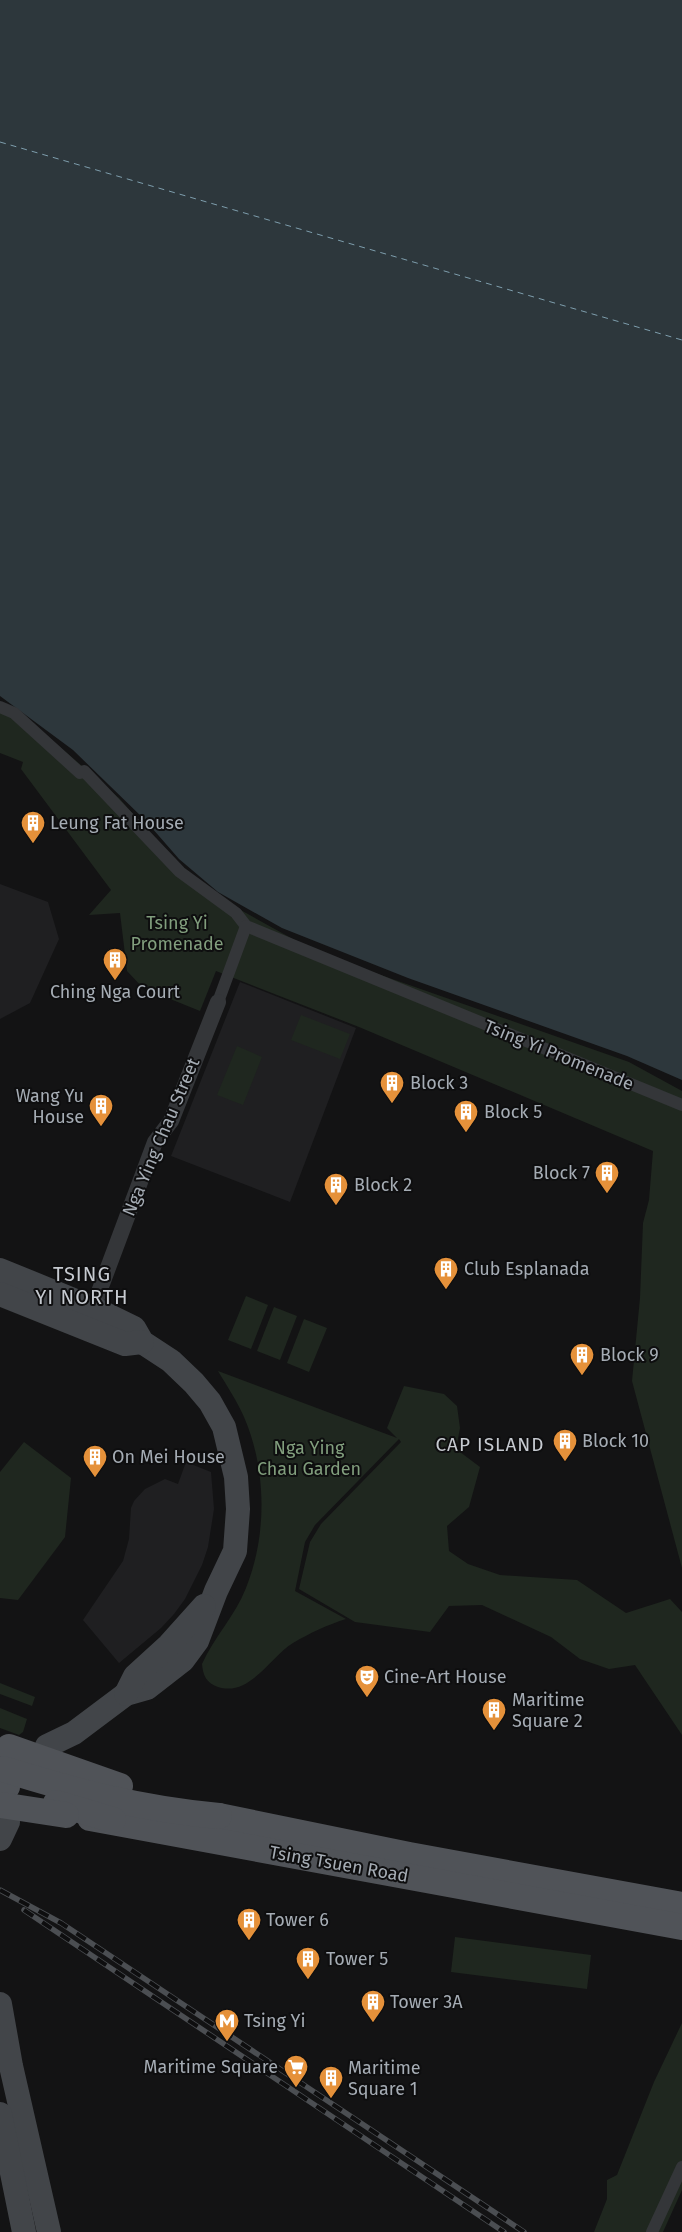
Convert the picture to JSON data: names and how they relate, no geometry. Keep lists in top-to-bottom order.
{
  "streets": {
    "main road": ["Tsing Tsuen Road"],
    "street": ["Tsing Yi Promenade", "Nga Ying Chau Street"]
  },
  "districts": ["TSING YI NORTH", "CAP ISLAND"],
  "parks": ["Tsing Yi Promenade", "Nga Ying Chau Garden"],
  "places": {
    "building": [
      "Leung Fat House",
      "Ching Nga Court",
      "Block 3",
      "Wang Yu House",
      "Block 5",
      "Block 7",
      "Block 2",
      "Club Esplanada",
      "Block 9",
      "Block 10",
      "On Mei House",
      "Maritime Square 2",
      "Tower 6",
      "Tower 5",
      "Tower 3A",
      "Maritime Square 1"
    ],
    "theatre": ["Cine-Art House"],
    "metro station": ["Tsing Yi"],
    "supermarket": ["Maritime Square"]
  }
}
